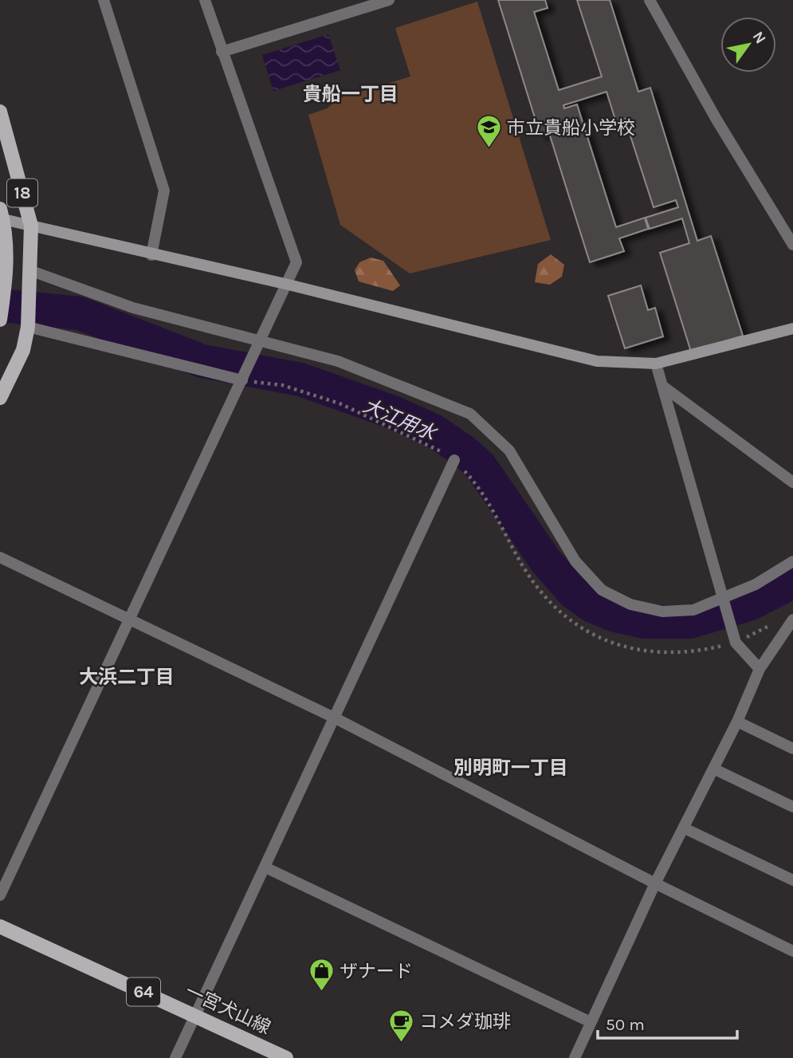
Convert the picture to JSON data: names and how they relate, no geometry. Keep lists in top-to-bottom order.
{
  "streets": {
    "main road": ["18", "64", "一宮犬山線"]
  },
  "districts": ["貴船一丁目", "大浜二丁目", "別明町一丁目"],
  "water": ["大江用水"],
  "places": {
    "school or university": ["市立貴船小学校"],
    "shop": ["ザナード"],
    "cafe": ["コメダ珈琲"]
  },
  "scale_bar": "50 m",
  "north": "top right"
}
